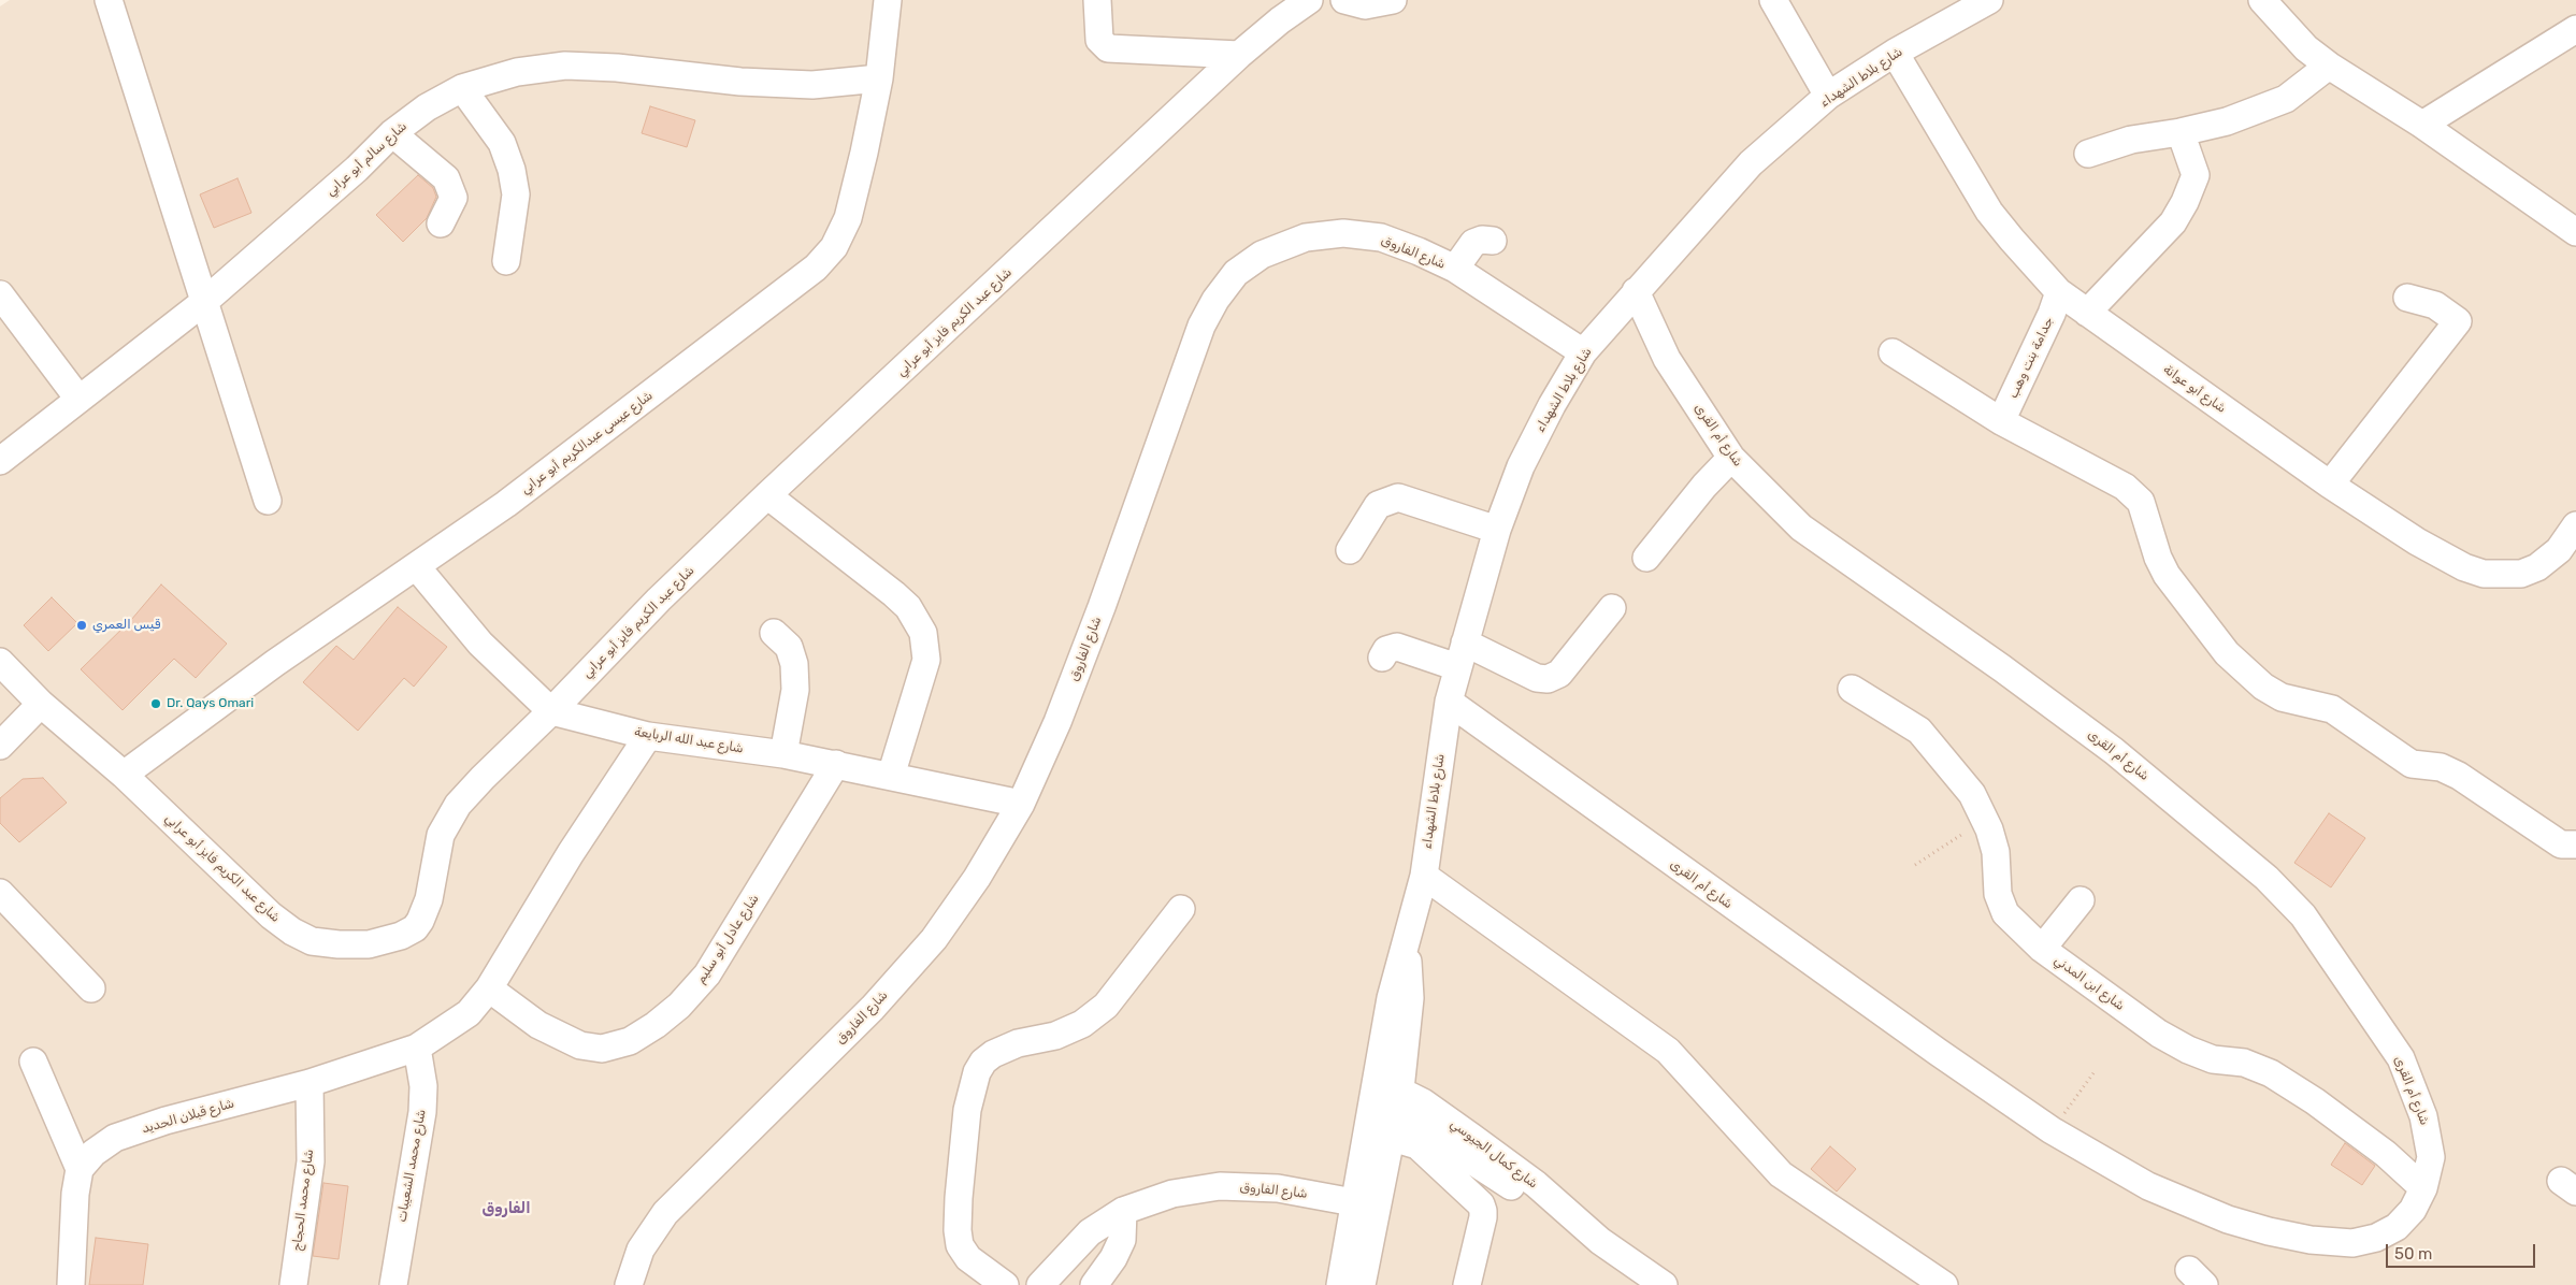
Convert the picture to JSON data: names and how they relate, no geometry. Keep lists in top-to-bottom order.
{
  "streets": {
    "street": [
      "شارع بلاط الشهداء",
      "شارع سالم أبو عرابي",
      "شارع الفاروق",
      "شارع عبد الكريم فايز أبو عرابي",
      "جدامة بنت وهب",
      "شارع أبو عوانة",
      "شارع أم القرى",
      "شارع عيسى عبدالكريم أبو عرابي",
      "شارع عبد الله الربايعة",
      "شارع عادل أبو سليم",
      "شارع ابن المدني",
      "شارع قبلان الحديد",
      "شارع كمال الجيوسي",
      "شارع محمد الشعيبات",
      "شارع محمد الحجاج"
    ]
  },
  "crossings": [
    ["شارع بلاط الشهداء", "شارع الفاروق"],
    ["شارع بلاط الشهداء", "شارع أبو عوانة"],
    ["شارع بلاط الشهداء", "شارع أم القرى"],
    ["شارع بلاط الشهداء", "شارع كمال الجيوسي"],
    ["شارع سالم أبو عرابي", "شارع عيسى عبدالكريم أبو عرابي"],
    ["شارع الفاروق", "شارع عبد الله الربايعة"],
    ["شارع عبد الكريم فايز أبو عرابي", "شارع عيسى عبدالكريم أبو عرابي"],
    ["شارع عبد الكريم فايز أبو عرابي", "شارع عبد الله الربايعة"],
    ["جدامة بنت وهب", "شارع أبو عوانة"],
    ["شارع أم القرى", "شارع ابن المدني"],
    ["شارع عيسى عبدالكريم أبو عرابي", "شارع عبد الله الربايعة"],
    ["شارع عبد الله الربايعة", "شارع عادل أبو سليم"],
    ["شارع قبلان الحديد", "شارع محمد الشعيبات"],
    ["شارع قبلان الحديد", "شارع محمد الحجاج"]
  ],
  "districts": ["الفاروق"],
  "places": ["قيس العمري", "Dr. Qays Omari"],
  "scale_bar": "50 m"
}
